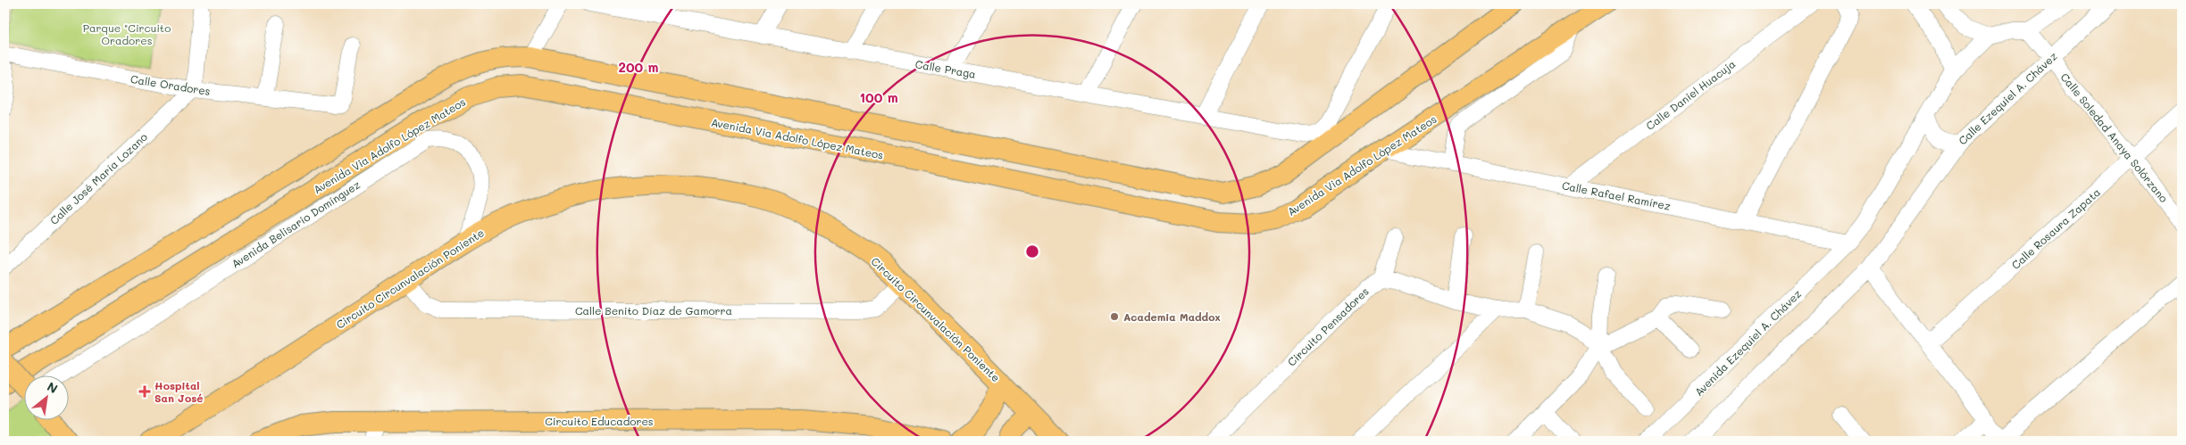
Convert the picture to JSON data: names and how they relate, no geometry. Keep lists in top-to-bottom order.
{
  "streets": {
    "main road": ["Avenida Via Adolfo López Mateos", "Circuito Circunvalación Poniente", "Circuito Educadores"],
    "street": [
      "Calle Praga",
      "Calle Oradores",
      "Calle Daniel Huacuja",
      "Calle Ezequiel A. Chávez",
      "Calle Soledad Anaya Solórzano",
      "Calle José María Lozano",
      "Calle Rafael Ramírez",
      "Avenida Belisario Domínguez",
      "Calle Rosaura Zapata",
      "Calle Benito Díaz de Gamorra",
      "Circuito Pensadores",
      "Avenida Ezequiel A. Chávez"
    ]
  },
  "crossings": [
    ["Calle Oradores", "Calle José María Lozano"],
    ["Calle Daniel Huacuja", "Calle Rafael Ramírez"],
    ["Calle Ezequiel A. Chávez", "Calle Soledad Anaya Solórzano"],
    ["Calle Soledad Anaya Solórzano", "Calle Rosaura Zapata"],
    ["Avenida Via Adolfo López Mateos", "Calle Rafael Ramírez"],
    ["Calle Rafael Ramírez", "Avenida Ezequiel A. Chávez"],
    ["Avenida Belisario Domínguez", "Circuito Circunvalación Poniente"],
    ["Circuito Circunvalación Poniente", "Calle Benito Díaz de Gamorra"]
  ],
  "parks": ["Parque \"Circuito Oradores"],
  "places": {
    "other": ["Academia Maddox"],
    "health": ["Hospital San José"]
  },
  "north": "top right",
  "rings": ["200 m", "100 m"]
}
